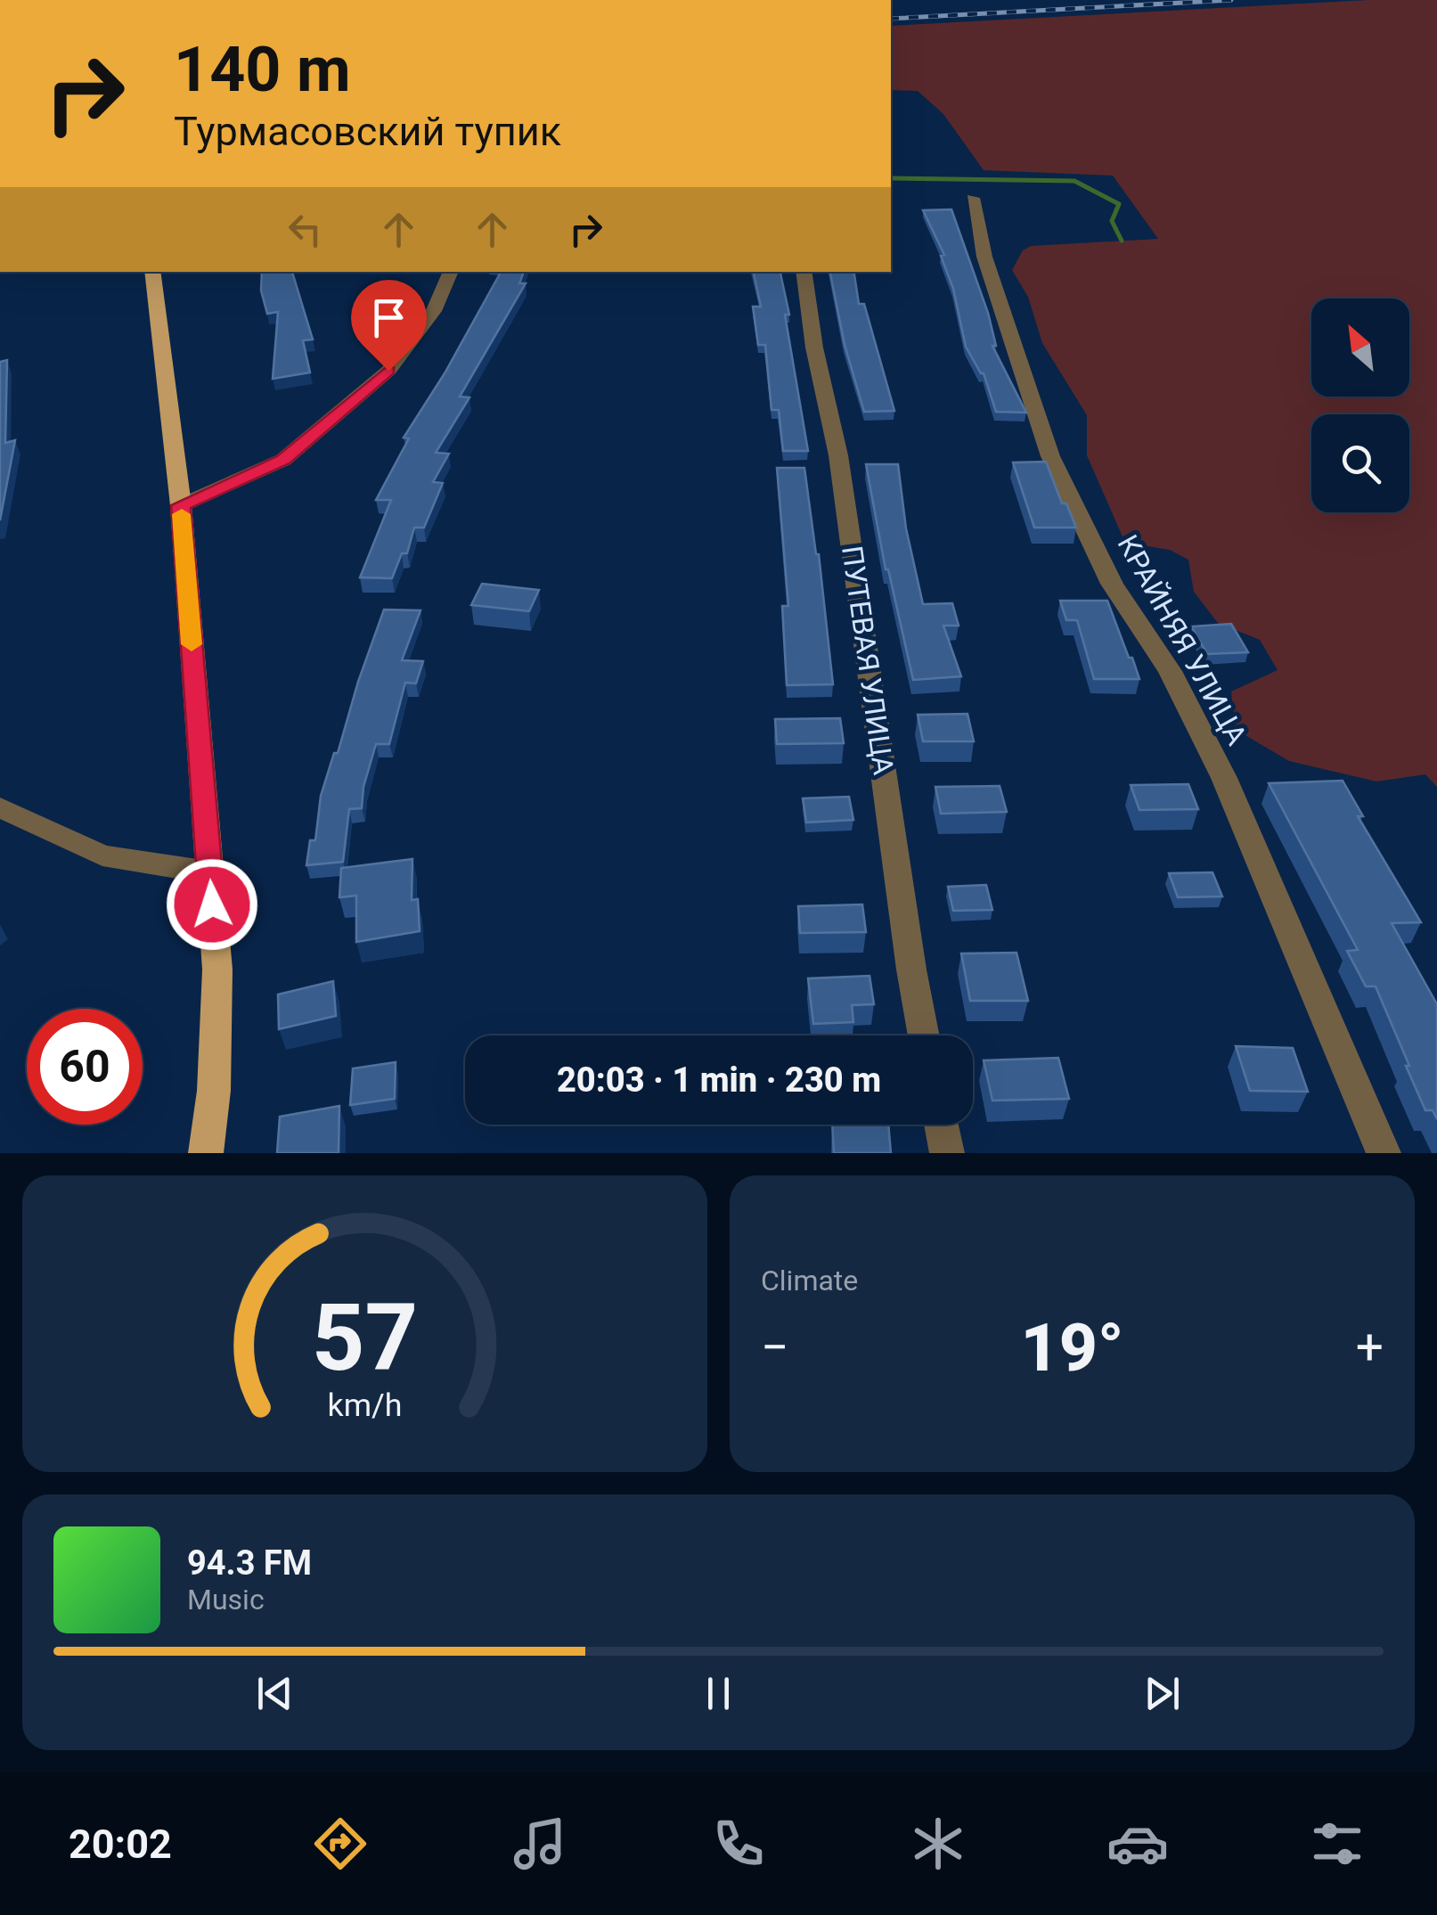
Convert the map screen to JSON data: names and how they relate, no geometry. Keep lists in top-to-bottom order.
{
  "streets": {
    "street": ["КРАЙНЯЯ УЛИЦА", "ПУТЕВАЯ УЛИЦА"]
  },
  "north": "top left",
  "page": {
    "turn": ["140 m", "Турмасовский тупик"],
    "limit": "60",
    "trip": "20:03 · 1 min · 230 m",
    "tile": "Climate",
    "heat": ["−", "19°", "+"],
    "song": ["94.3 FM", "Music"],
    "tabs": "20:02",
    "gauge": ["57", "km/h"]
  }
}
